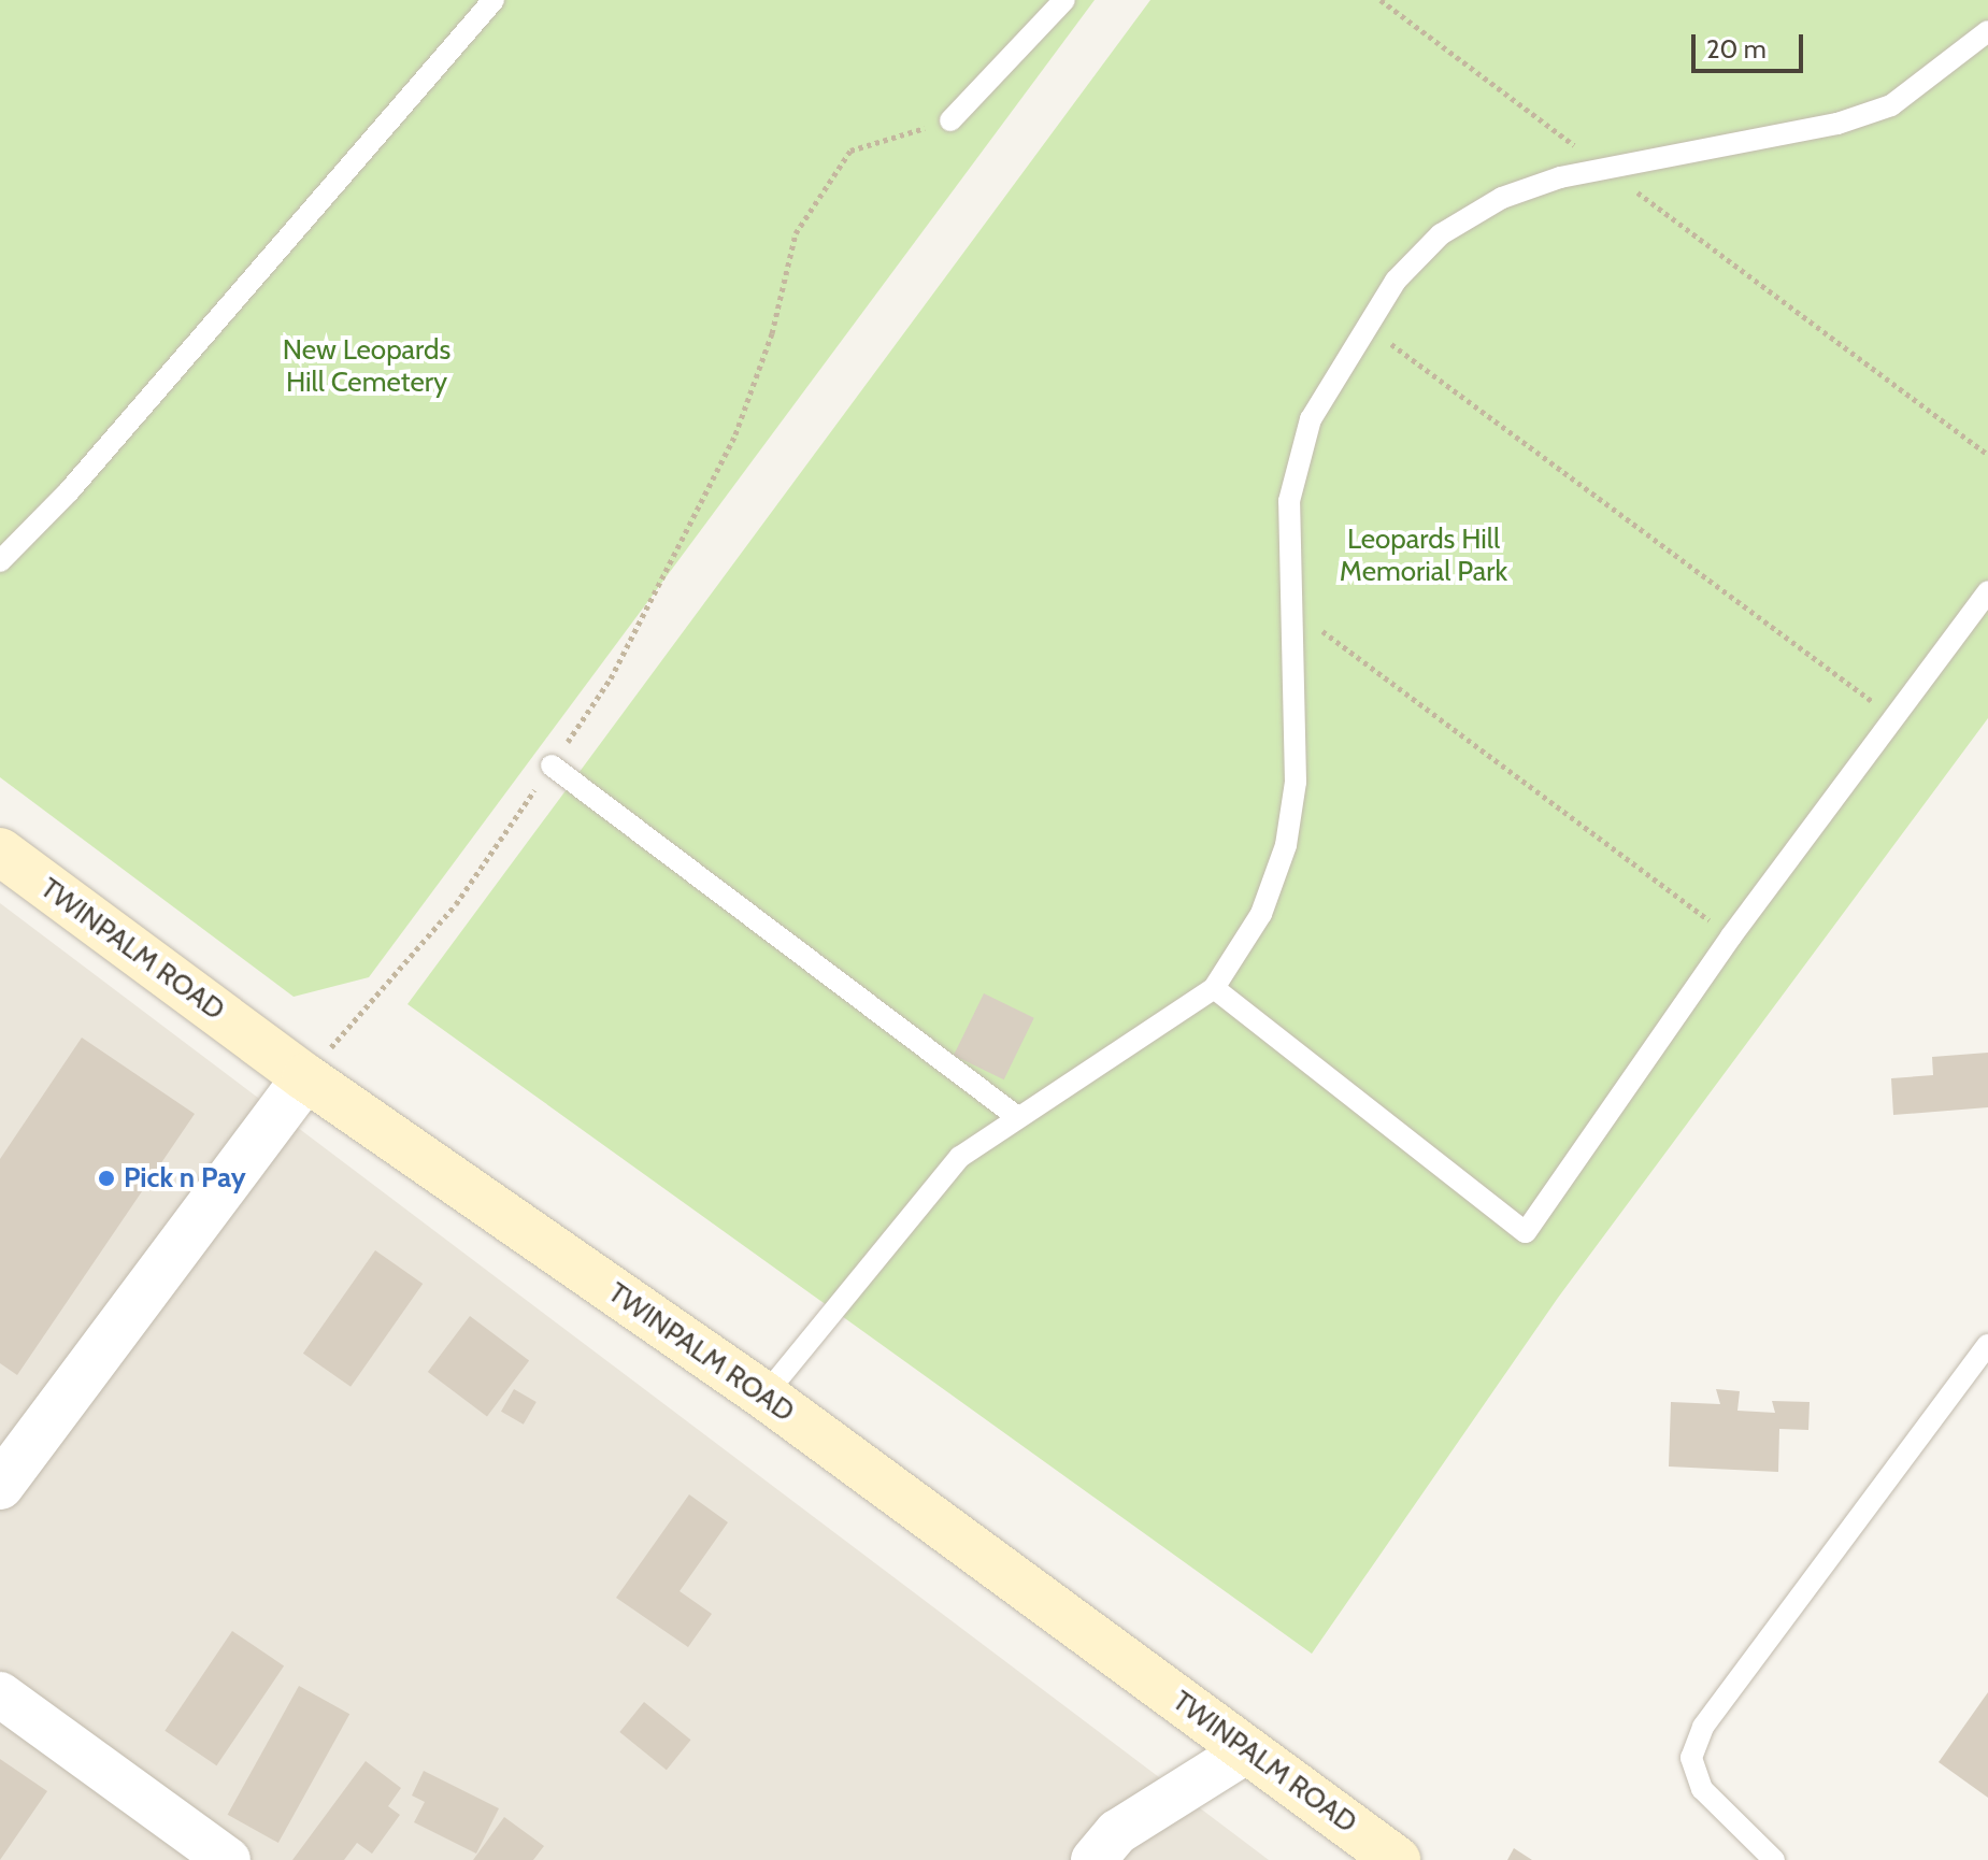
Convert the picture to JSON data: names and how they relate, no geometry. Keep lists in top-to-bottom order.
{
  "streets": {
    "main road": ["TWINPALM ROAD"]
  },
  "parks": ["New Leopards Hill Cemetery", "Leopards Hill Memorial Park"],
  "places": ["Pick n Pay"],
  "scale_bar": "20 m"
}
